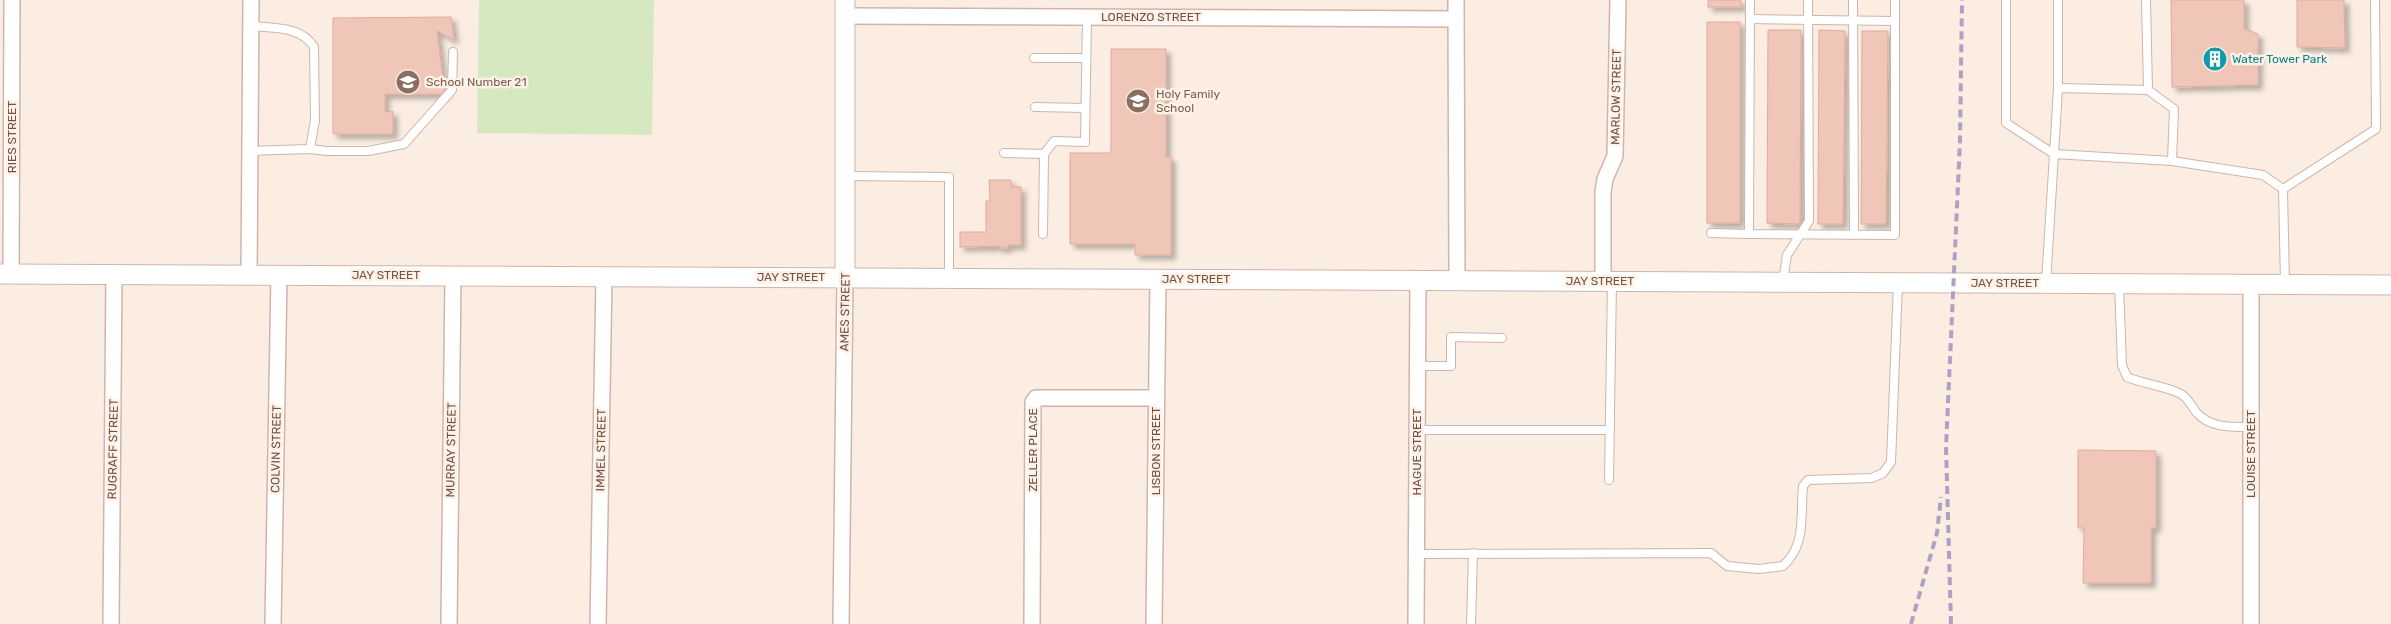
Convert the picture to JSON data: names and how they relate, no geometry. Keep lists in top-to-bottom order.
{
  "streets": {
    "street": [
      "LORENZO STREET",
      "MARLOW STREET",
      "RIES STREET",
      "JAY STREET",
      "AMES STREET",
      "RUGRAFF STREET",
      "COLVIN STREET",
      "MURRAY STREET",
      "IMMEL STREET",
      "ZELLER PLACE",
      "LISBON STREET",
      "HAGUE STREET",
      "LOUISE STREET"
    ]
  },
  "crossings": [
    ["LORENZO STREET", "AMES STREET"],
    ["MARLOW STREET", "JAY STREET"],
    ["RIES STREET", "JAY STREET"],
    ["JAY STREET", "AMES STREET"],
    ["JAY STREET", "RUGRAFF STREET"],
    ["JAY STREET", "COLVIN STREET"],
    ["JAY STREET", "MURRAY STREET"],
    ["JAY STREET", "IMMEL STREET"],
    ["JAY STREET", "LISBON STREET"],
    ["JAY STREET", "HAGUE STREET"],
    ["JAY STREET", "LOUISE STREET"],
    ["ZELLER PLACE", "LISBON STREET"]
  ],
  "places": {
    "building": ["Water Tower Park"],
    "school or university": ["School Number 21", "Holy Family School"]
  }
}
